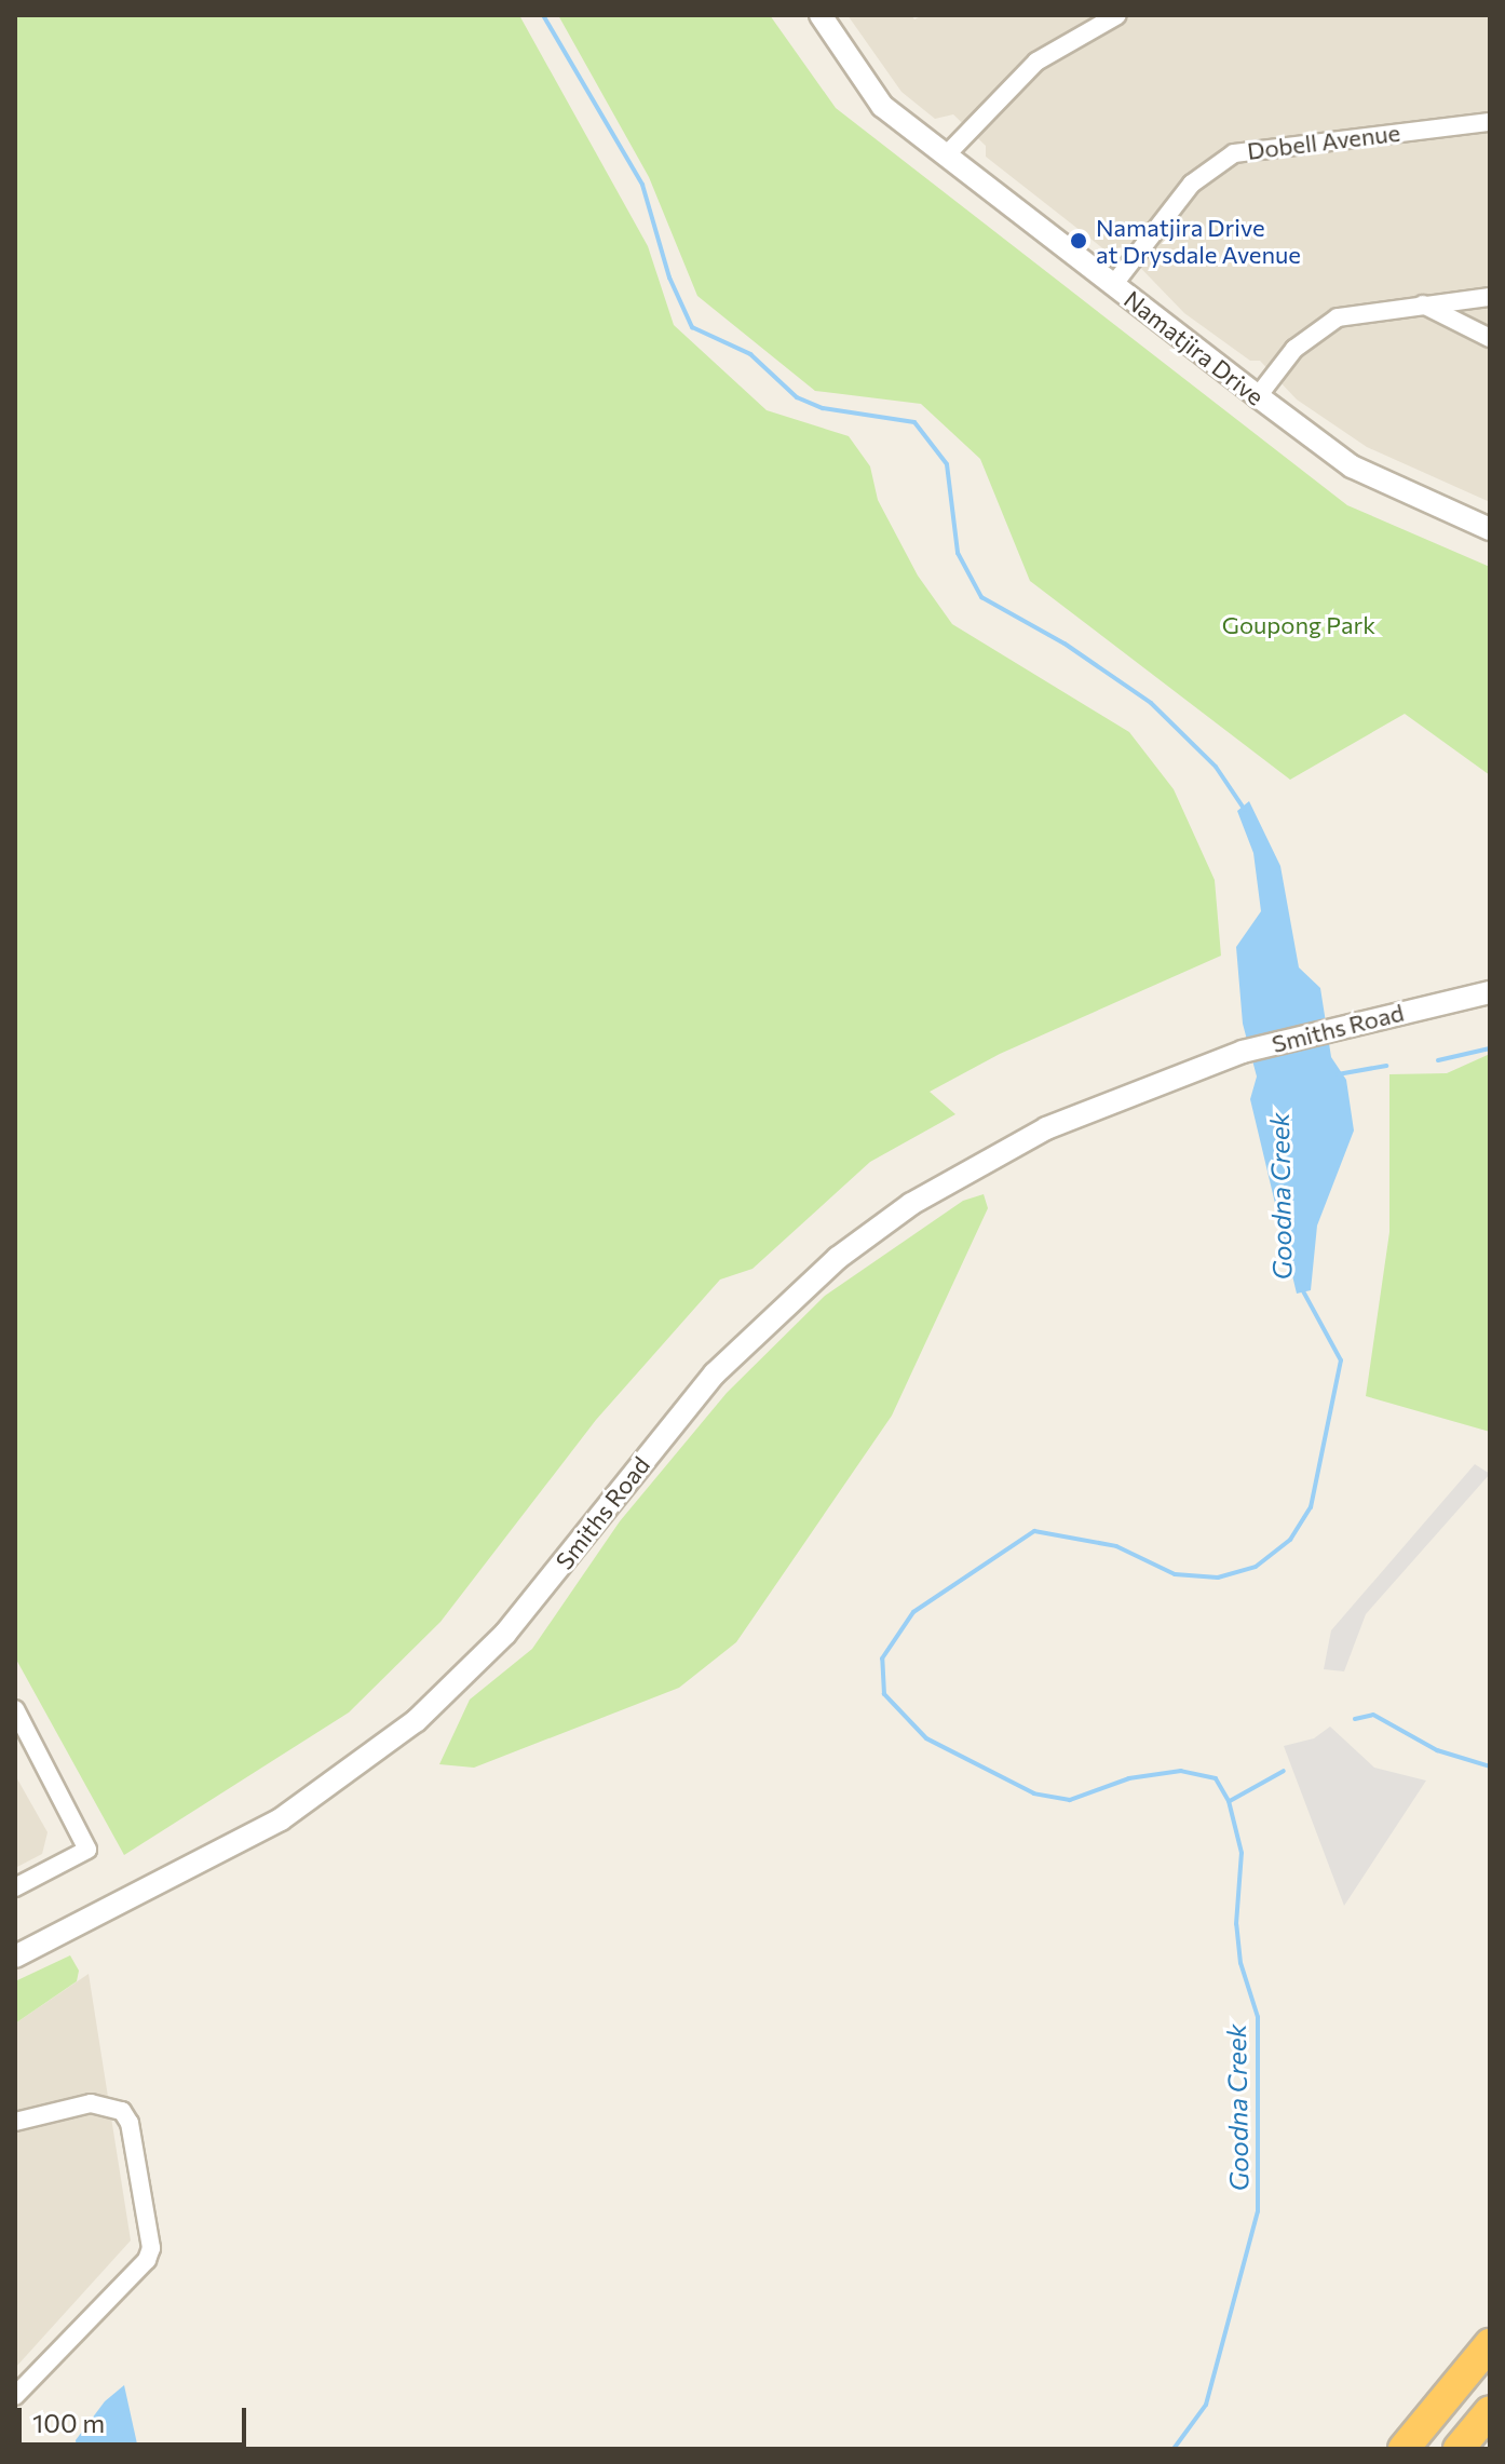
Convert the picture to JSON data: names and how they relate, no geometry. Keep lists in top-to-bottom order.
{
  "streets": {
    "street": ["Dobell Avenue", "Namatjira Drive", "Smiths Road"]
  },
  "crossings": [
    ["Dobell Avenue", "Namatjira Drive"]
  ],
  "water": ["Goodna Creek"],
  "parks": ["Goupong Park"],
  "places": ["Namatjira Drive at Drysdale Avenue"],
  "scale_bar": "100 m"
}
